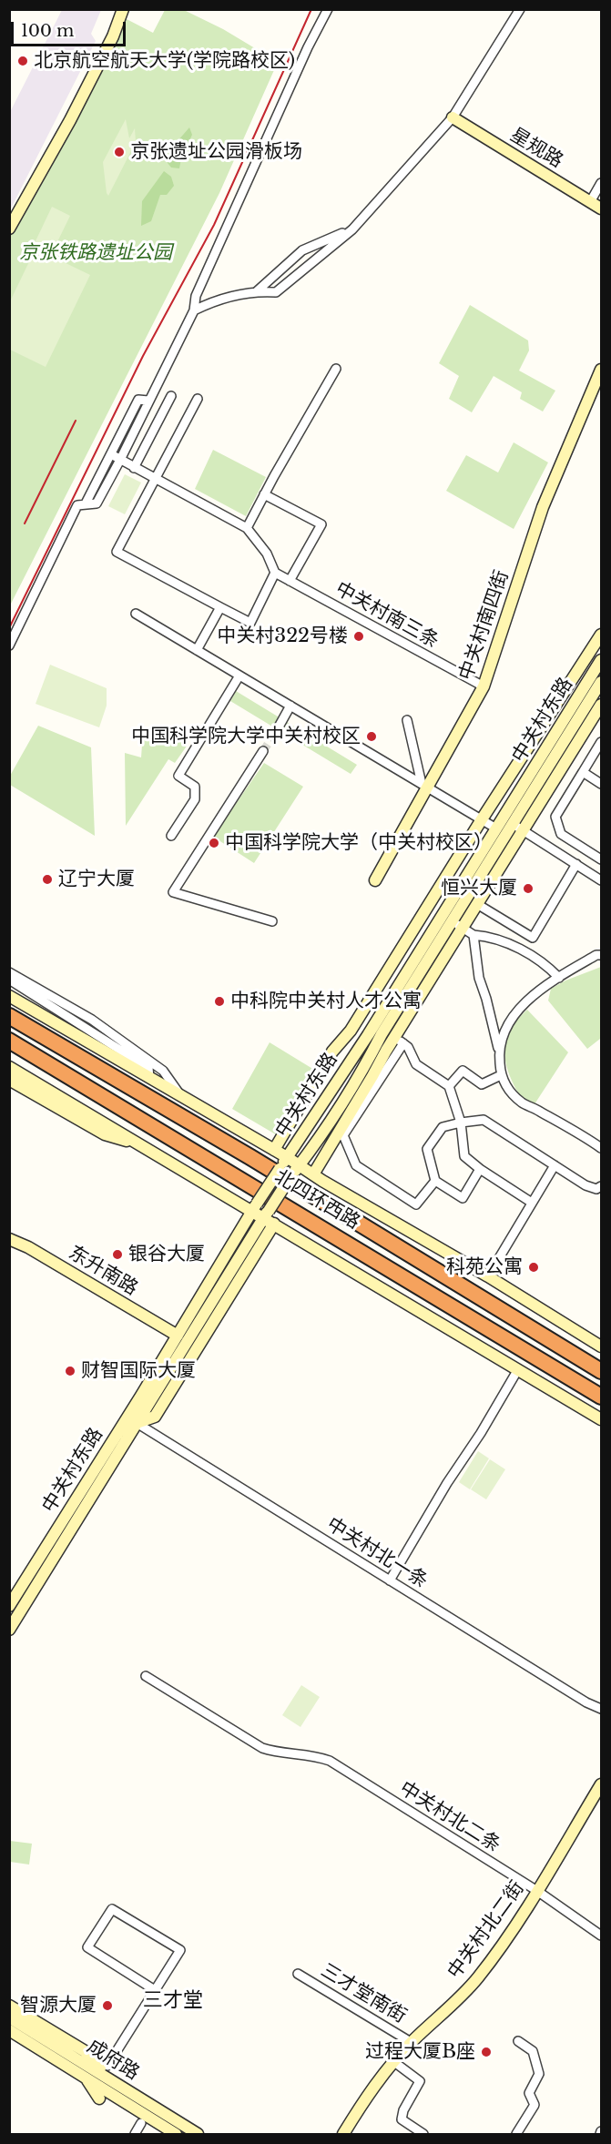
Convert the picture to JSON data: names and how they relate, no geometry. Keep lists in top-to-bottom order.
{
  "streets": {
    "highway": ["北四环西路"],
    "street": [
      "星规路",
      "中关村南三条",
      "中关村南四街",
      "中关村东路",
      "东升南路",
      "中关村北一条",
      "中关村北二条",
      "中关村北二街",
      "三才堂南街",
      "成府路"
    ]
  },
  "crossings": [
    ["中关村南三条", "中关村南四街"],
    ["中关村东路", "北四环西路"],
    ["中关村东路", "东升南路"],
    ["中关村东路", "中关村北一条"],
    ["中关村北二条", "中关村北二街"],
    ["中关村北二街", "三才堂南街"]
  ],
  "districts": ["三才堂"],
  "parks": ["京张铁路遗址公园"],
  "places": [
    "北京航空航天大学(学院路校区)",
    "京张遗址公园滑板场",
    "中关村322号楼",
    "中国科学院大学中关村校区",
    "中国科学院大学（中关村校区）",
    "辽宁大厦",
    "恒兴大厦",
    "中科院中关村人才公寓",
    "银谷大厦",
    "科苑公寓",
    "财智国际大厦",
    "智源大厦",
    "过程大厦B座"
  ],
  "scale_bar": "100 m"
}
